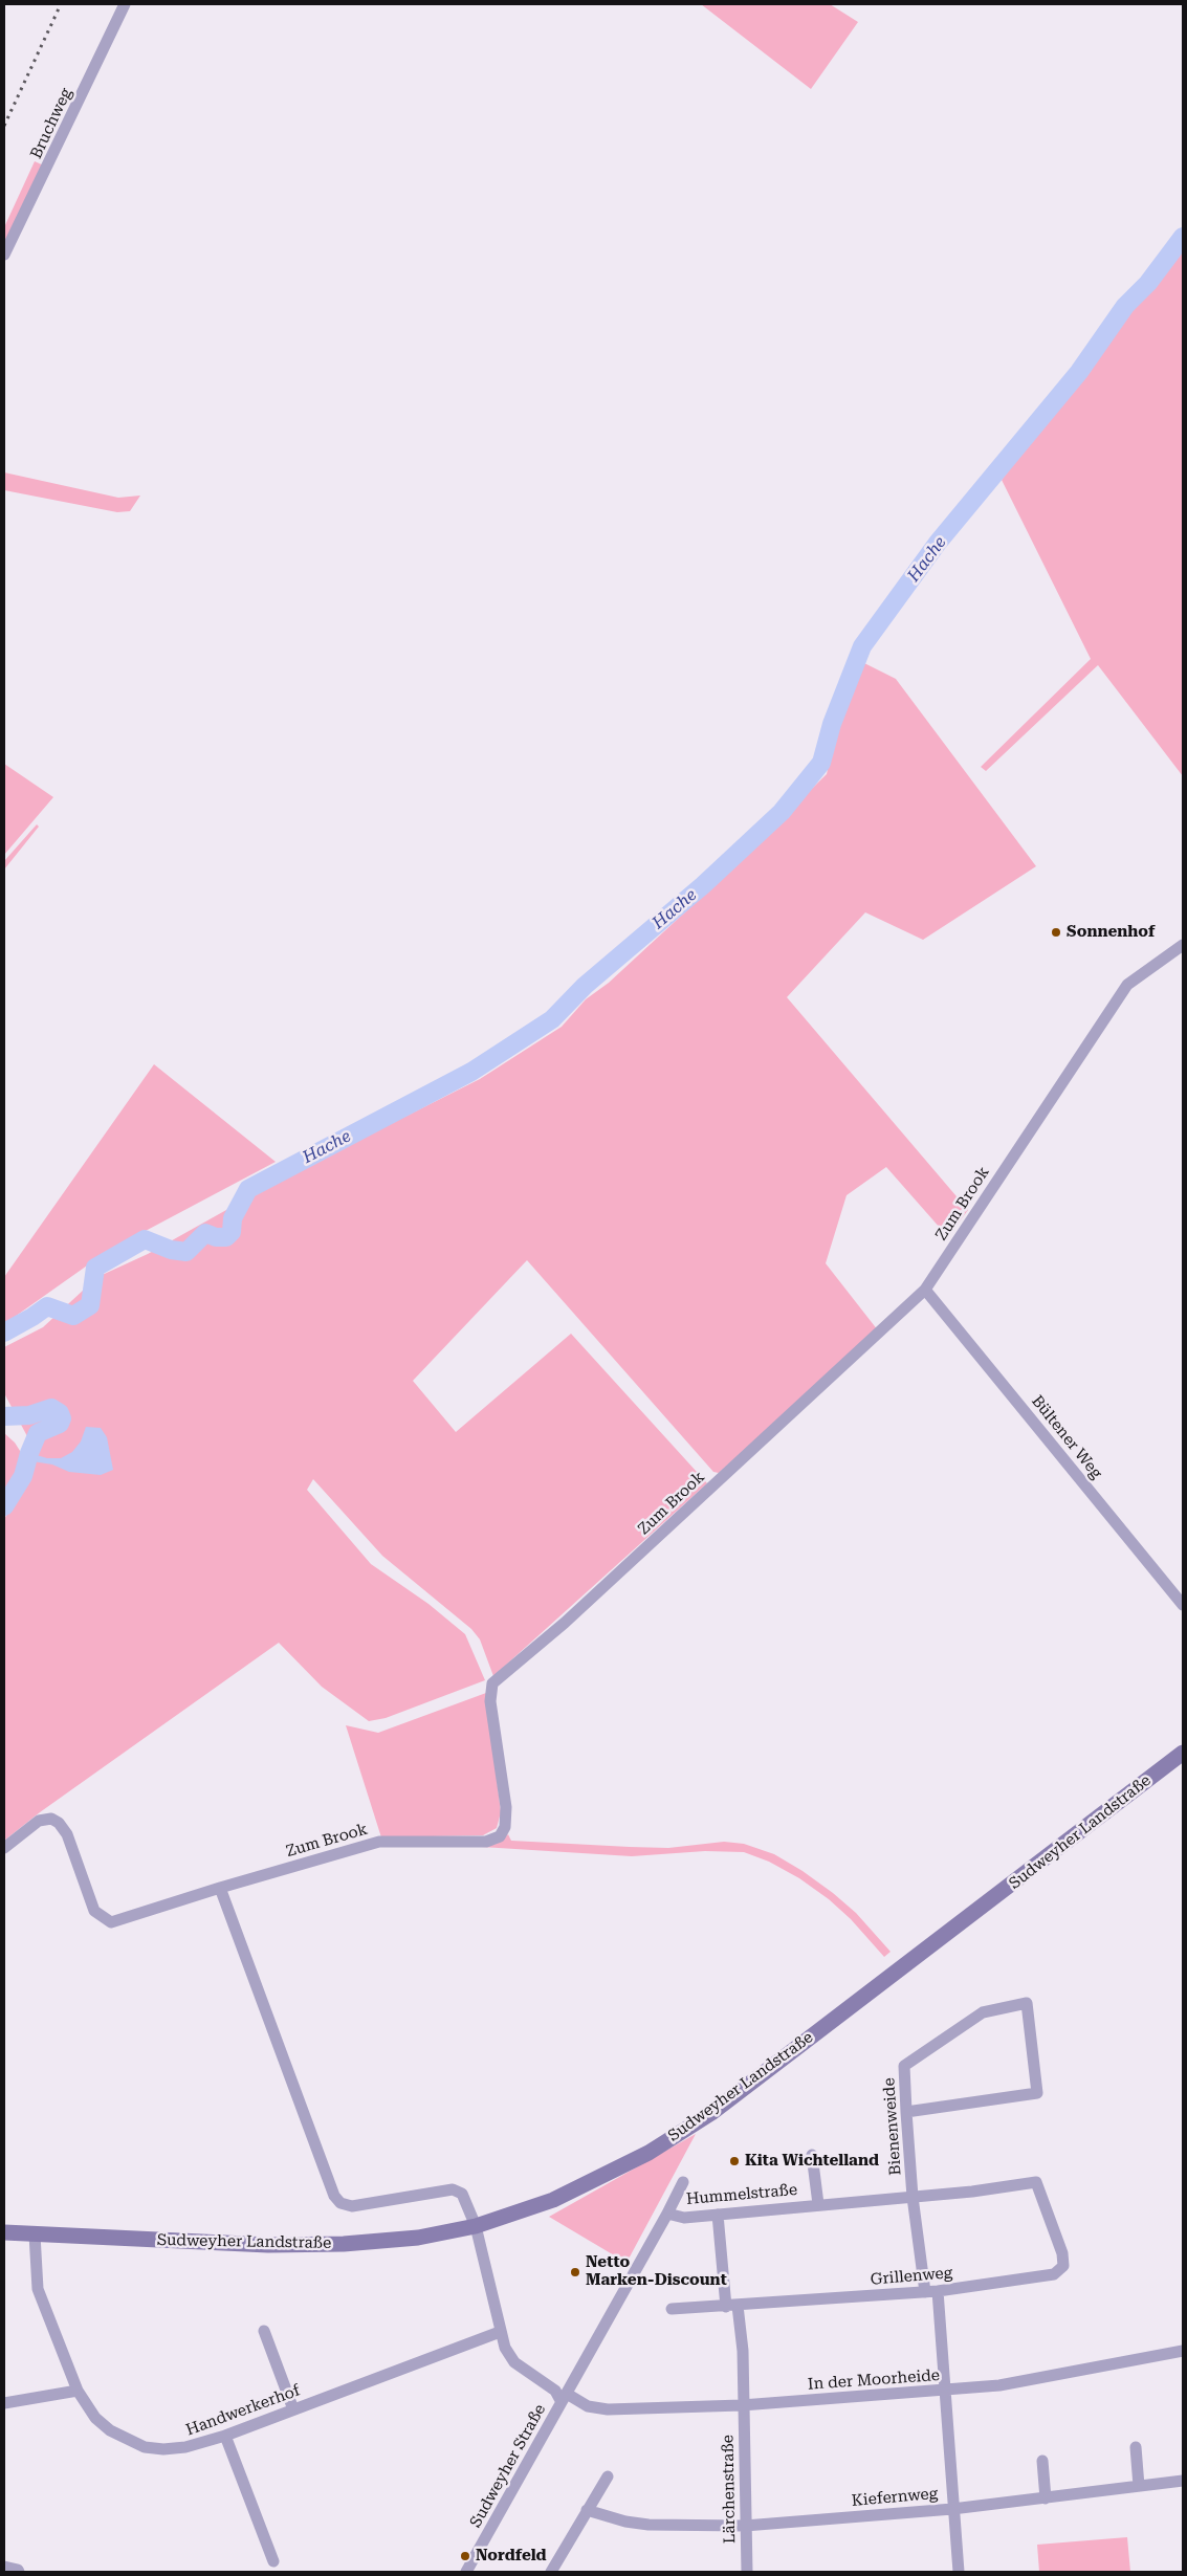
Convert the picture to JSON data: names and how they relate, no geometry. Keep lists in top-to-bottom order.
{
  "streets": {
    "main road": ["Sudweyher Landstraße"],
    "street": [
      "Bruchweg",
      "Zum Brook",
      "Bültener Weg",
      "Bienenweide",
      "Hummelstraße",
      "Grillenweg",
      "In der Moorheide",
      "Handwerkerhof",
      "Sudweyher Straße",
      "Lärchenstraße",
      "Kiefernweg"
    ]
  },
  "crossings": [
    ["Zum Brook", "Bültener Weg"],
    ["Sudweyher Landstraße", "Handwerkerhof"],
    ["Bienenweide", "Hummelstraße"],
    ["Bienenweide", "Grillenweg"],
    ["Bienenweide", "In der Moorheide"],
    ["Bienenweide", "Kiefernweg"],
    ["Hummelstraße", "Grillenweg"],
    ["Hummelstraße", "Sudweyher Straße"],
    ["Hummelstraße", "Lärchenstraße"],
    ["Grillenweg", "Lärchenstraße"],
    ["In der Moorheide", "Sudweyher Straße"],
    ["In der Moorheide", "Lärchenstraße"],
    ["Lärchenstraße", "Kiefernweg"]
  ],
  "water": ["Hache"],
  "places": [
    "Sonnenhof",
    "Kita Wichtelland",
    "Netto Marken-Discount",
    "Nordfeld"
  ]
}
